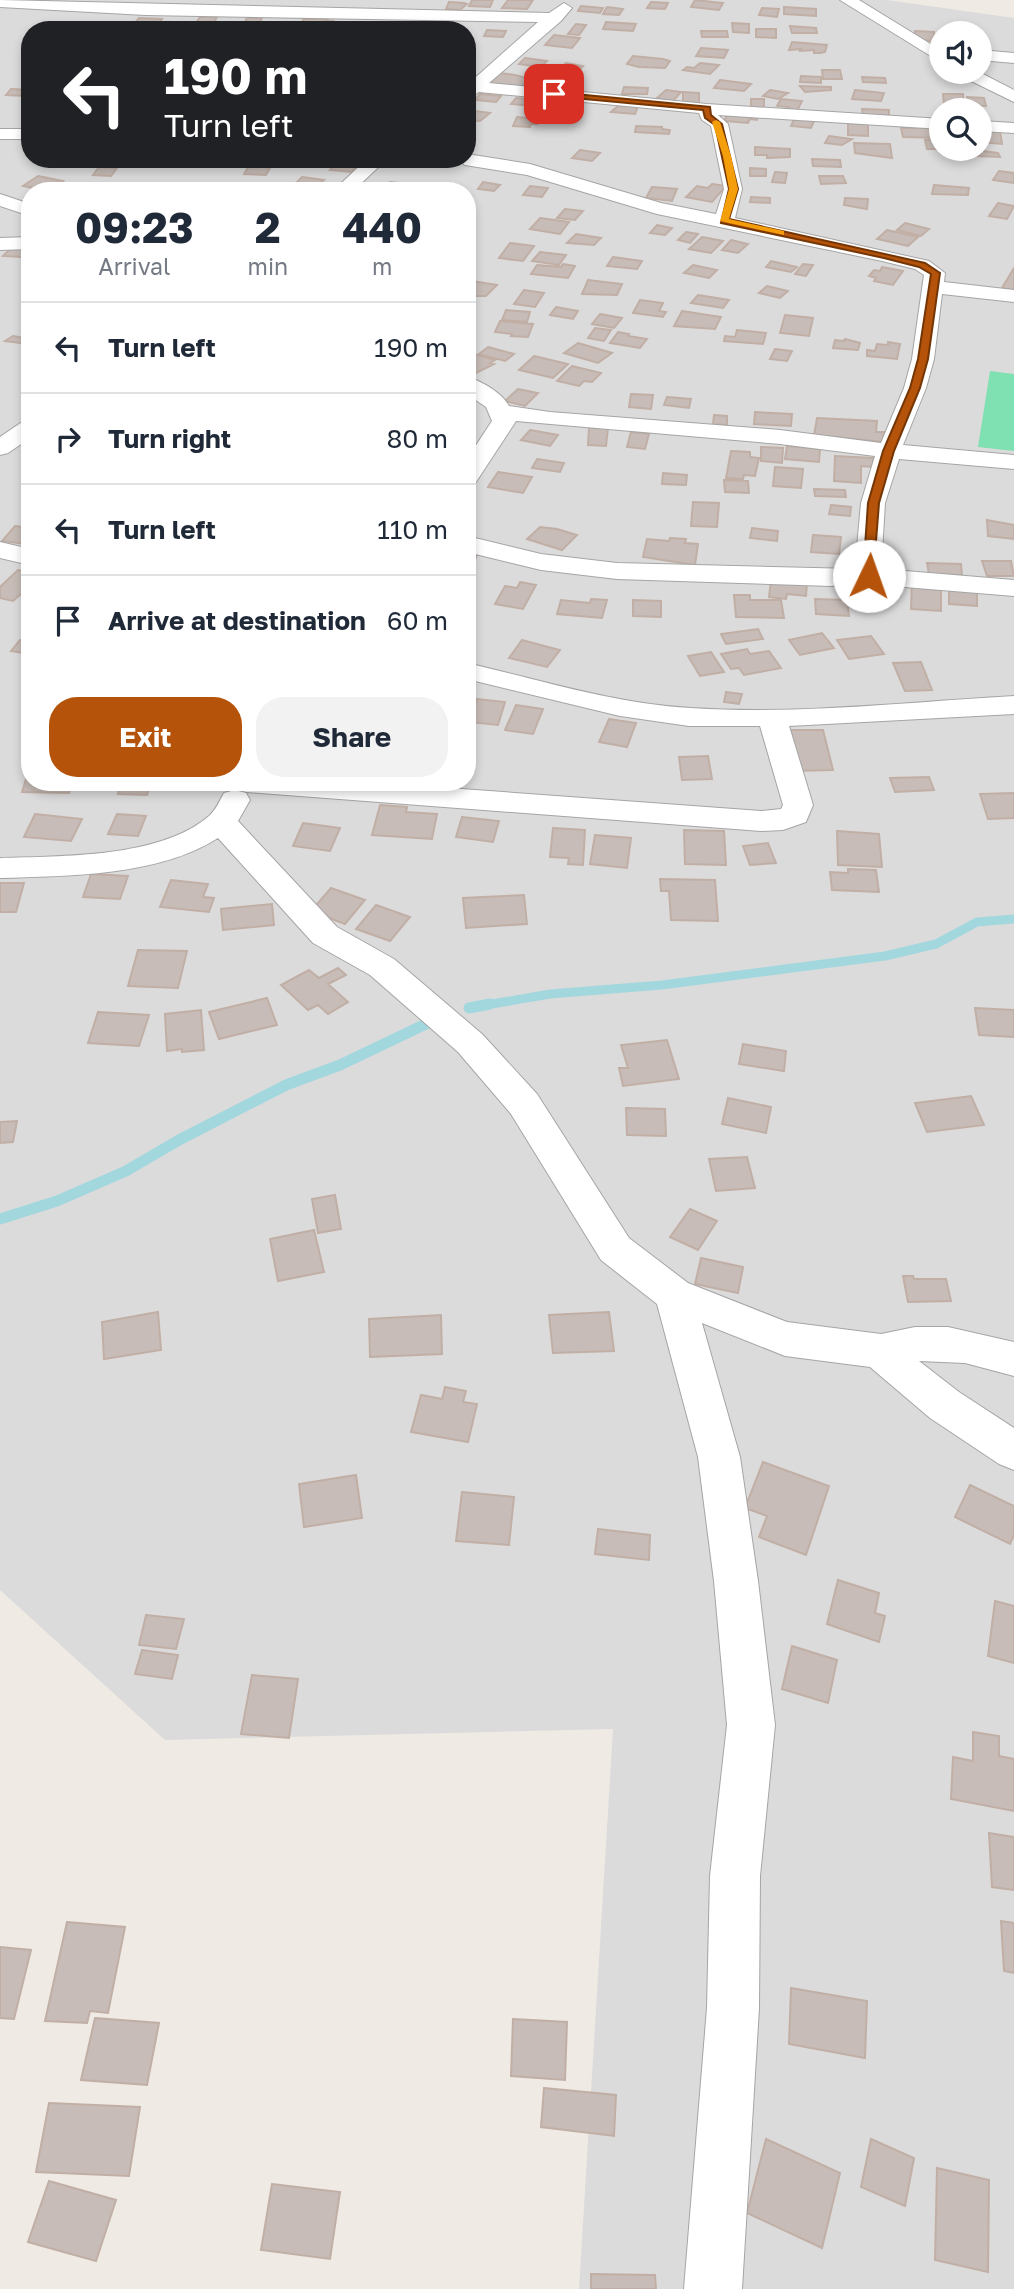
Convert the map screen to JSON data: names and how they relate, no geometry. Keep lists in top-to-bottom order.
{
  "page": {
    "turn": ["190 m", "Turn left"],
    "eta": [
      "09:23",
      "Arrival",
      "2",
      "min",
      "440",
      "m"
    ],
    "list": [
      {
        "name": "Turn left",
        "value": "190 m"
      },
      {
        "name": "Turn right",
        "value": "80 m"
      },
      {
        "name": "Turn left",
        "value": "110 m"
      },
      {
        "name": "Arrive at destination",
        "value": "60 m"
      }
    ],
    "buttons": ["Exit", "Share"]
  }
}
